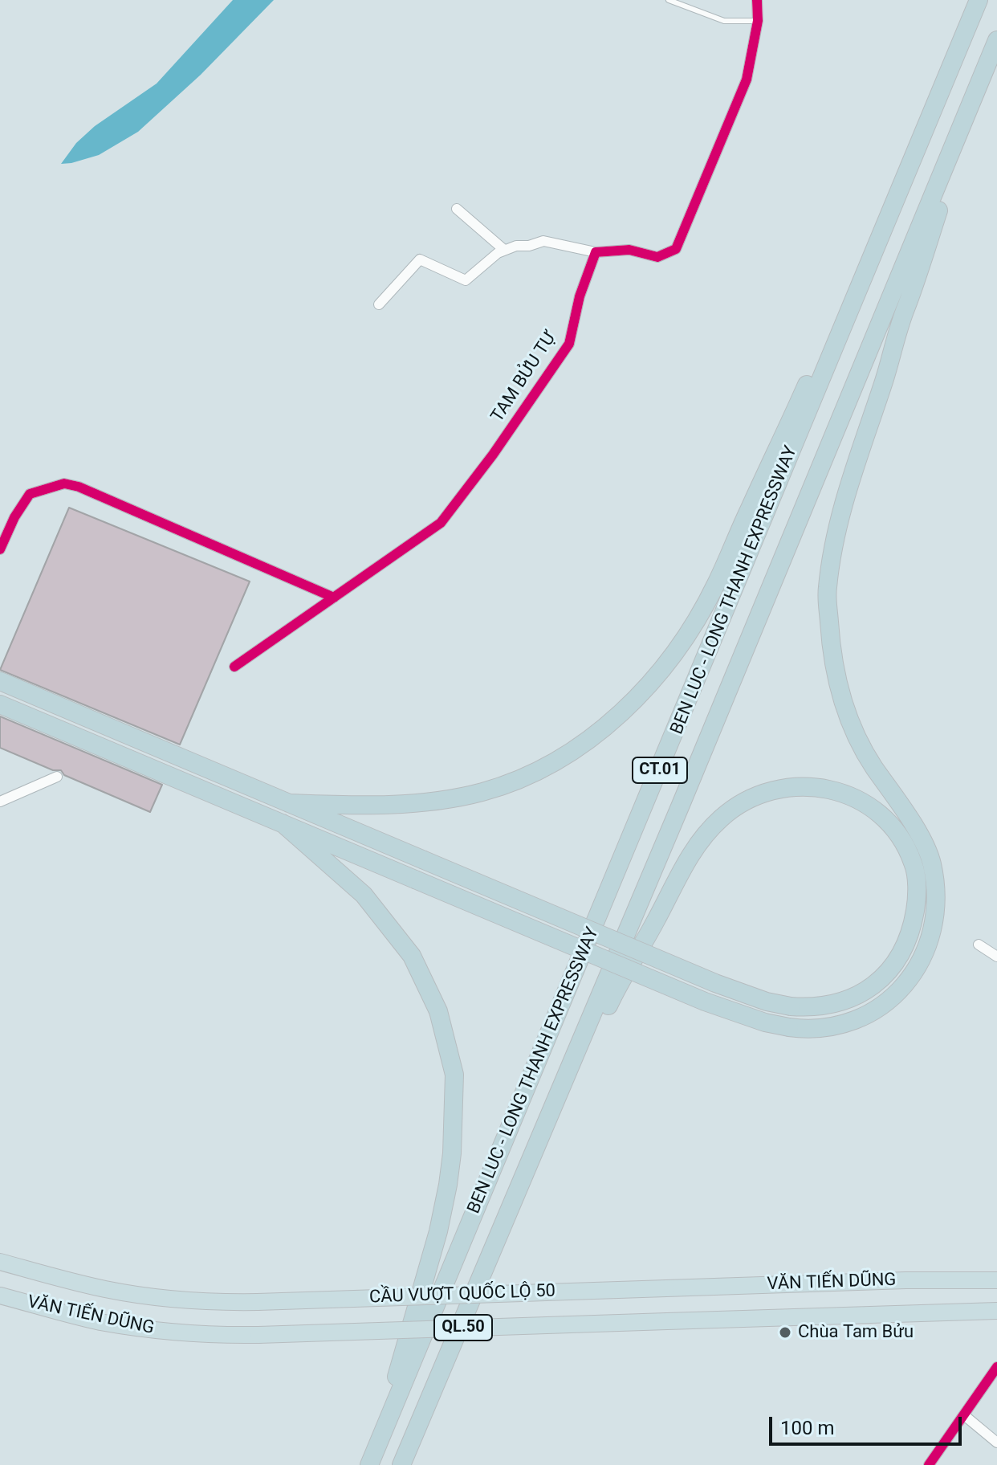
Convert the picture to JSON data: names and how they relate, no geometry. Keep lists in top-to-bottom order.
{
  "streets": {
    "highway": [
      "BEN LUC - LONG THANH EXPRESSWAY",
      "CT.01",
      "VĂN TIẾN DŨNG",
      "CẦU VƯỢT QUỐC LỘ 50",
      "QL.50"
    ],
    "street": ["TAM BỬU TỰ"]
  },
  "crossings": [
    ["VĂN TIẾN DŨNG", "CẦU VƯỢT QUỐC LỘ 50"]
  ],
  "places": ["Chùa Tam Bửu"],
  "scale_bar": "100 m"
}
